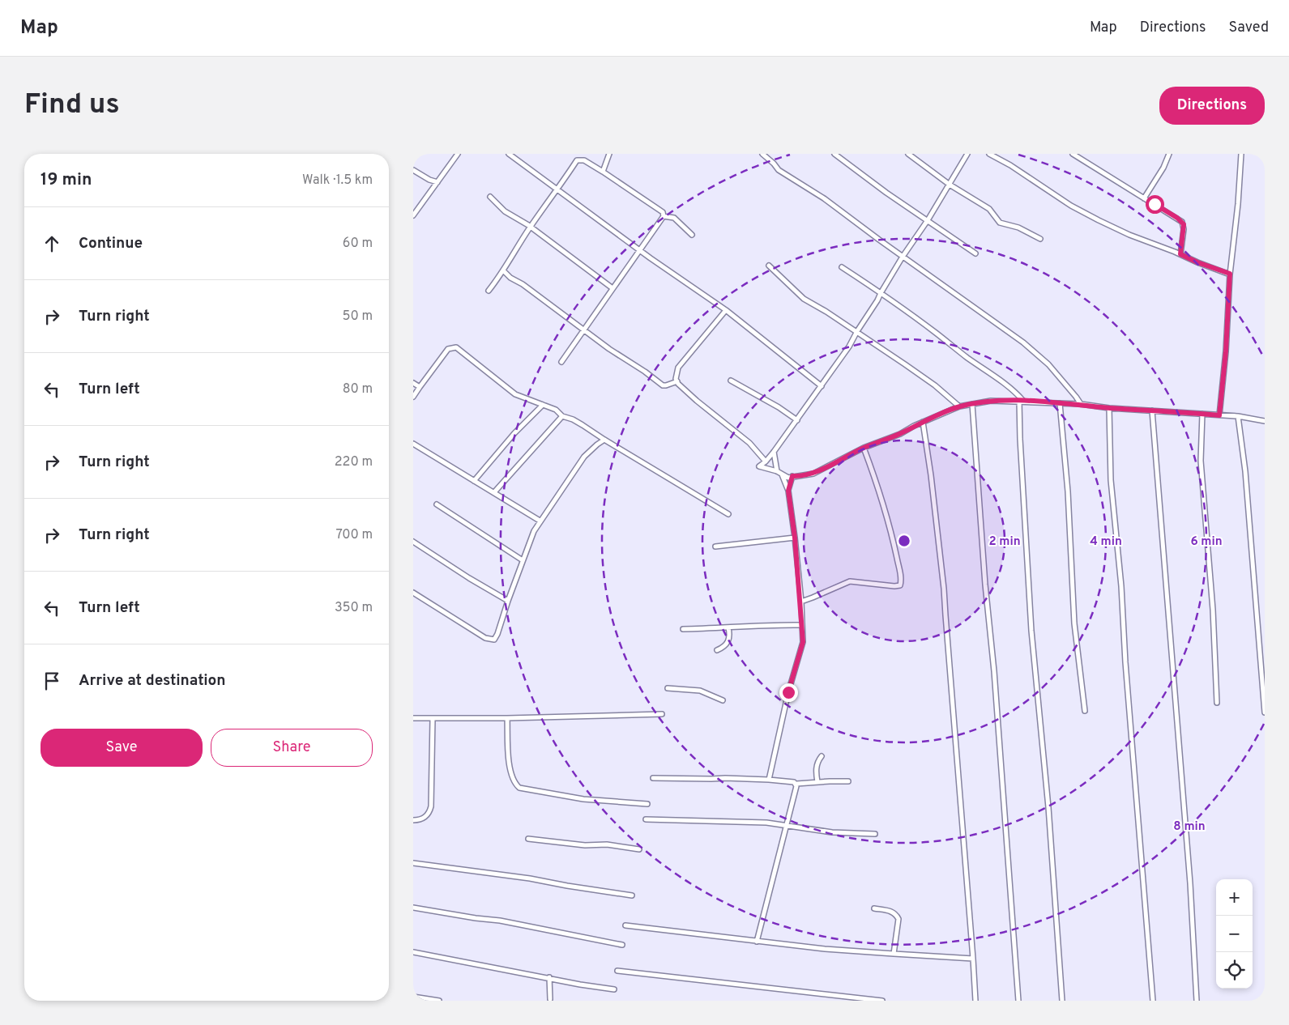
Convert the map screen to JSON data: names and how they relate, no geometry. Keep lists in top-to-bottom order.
{
  "page": {
    "header": "Map",
    "nav": ["Map", "Directions", "Saved"],
    "buttons": [
      "Directions",
      ["Save", "Share"]
    ],
    "title": "Find us",
    "heading": ["19 min", "Walk · 1.5 km"],
    "list": [
      ["Continue", "60 m"],
      ["Turn right", "50 m"],
      ["Turn left", "80 m"],
      ["Turn right", "220 m"],
      ["Turn right", "700 m"],
      ["Turn left", "350 m"],
      "Arrive at destination"
    ],
    "map_buttons": ["+", "−"]
  },
  "rings": [
    "2 min",
    "4 min",
    "6 min",
    "8 min"
  ]
}
